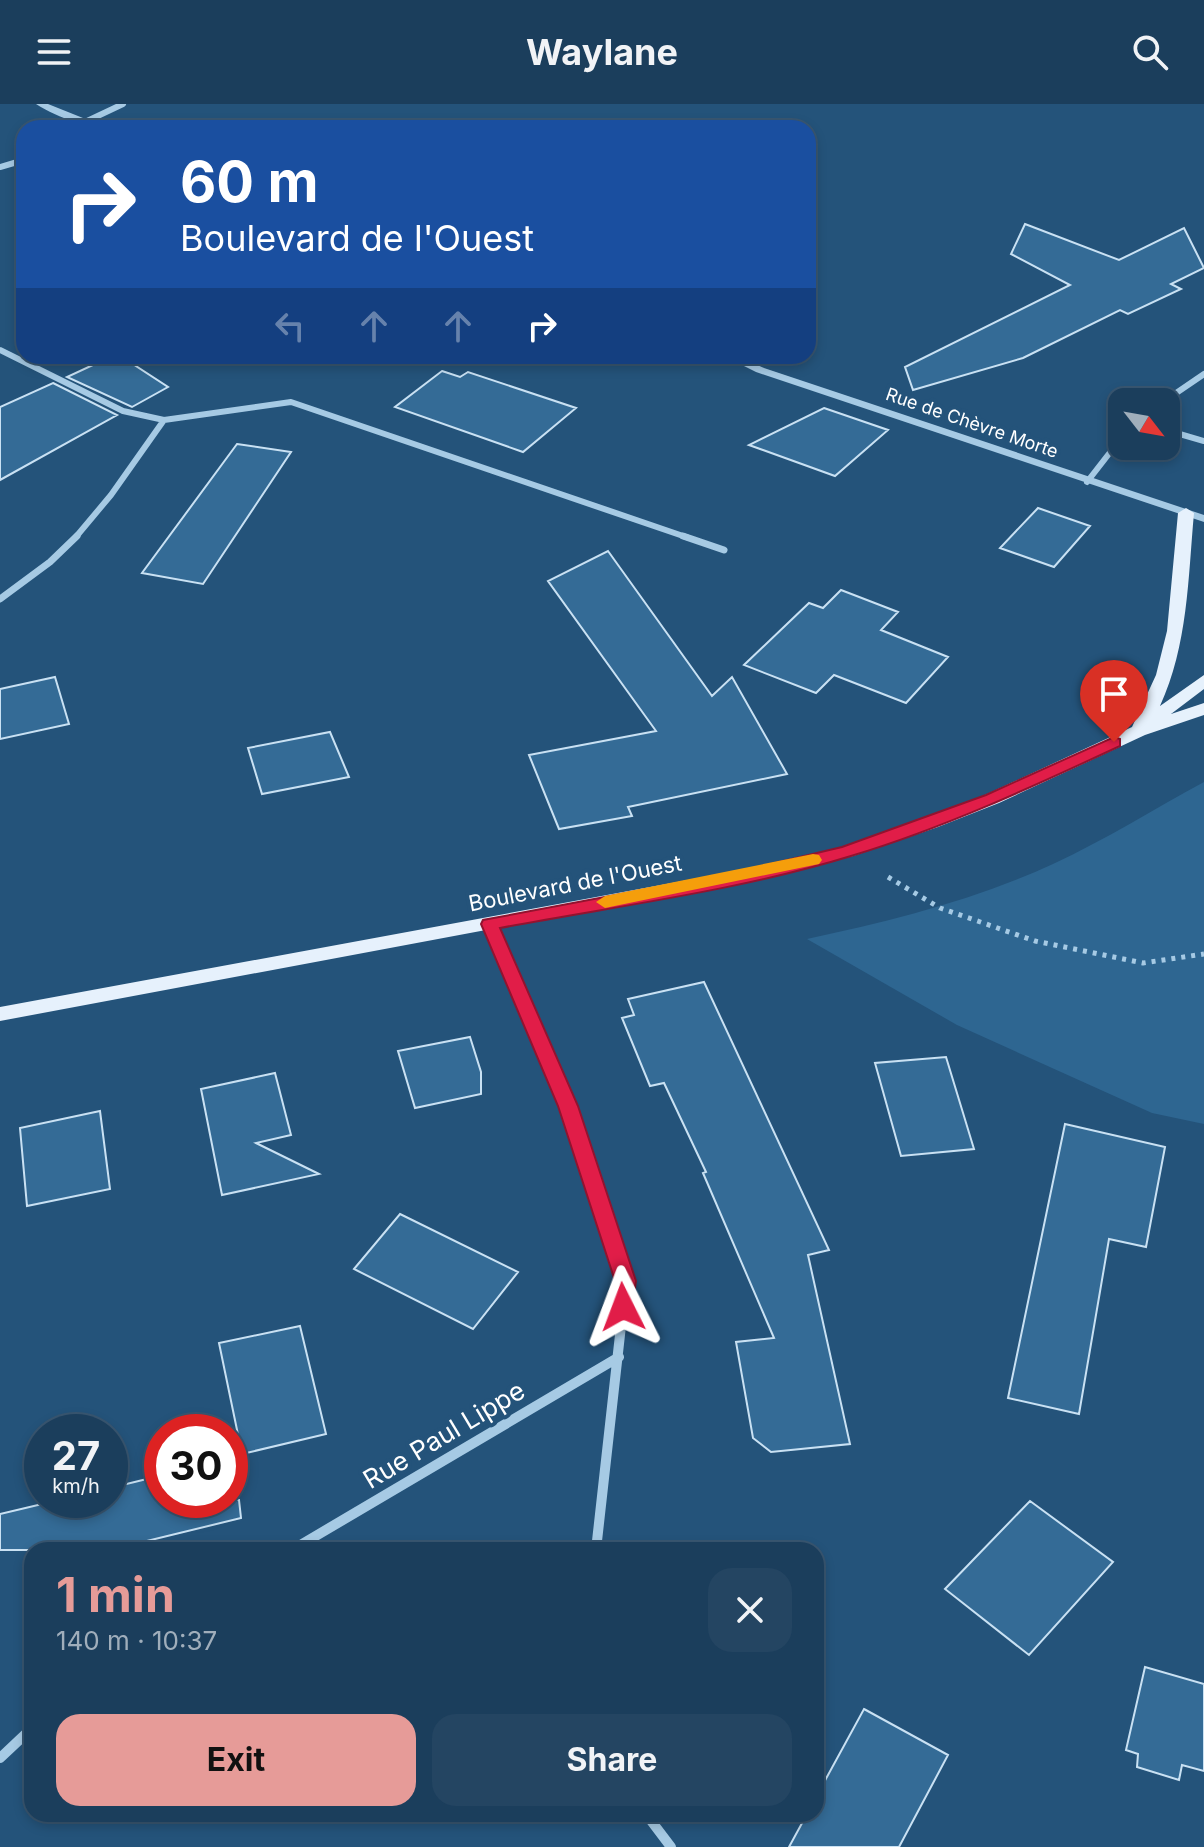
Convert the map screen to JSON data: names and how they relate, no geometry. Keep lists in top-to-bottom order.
{
  "streets": {
    "main road": ["Boulevard de l'Ouest"],
    "street": ["Rue de Chèvre Morte", "Rue Paul Lippe"]
  },
  "north": "bottom right",
  "page": {
    "header": "Waylane",
    "turn": ["60 m", "Boulevard de l'Ouest"],
    "speed": "27 km/h",
    "limit": "30",
    "heading": ["1 min", "140 m · 10:37"],
    "buttons": ["Exit", "Share"]
  }
}
